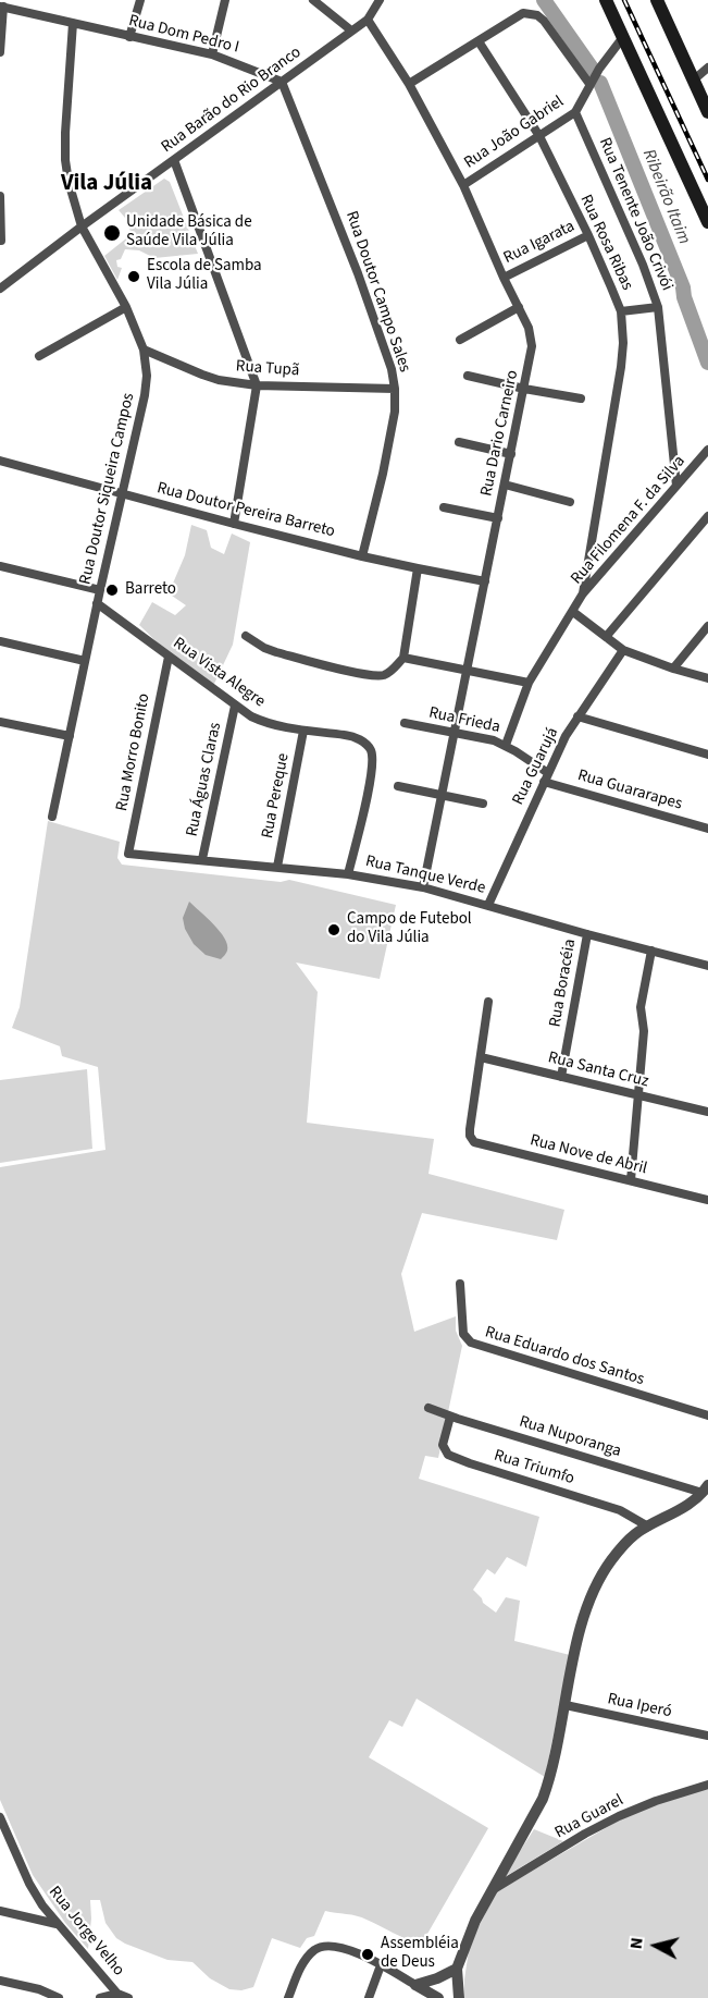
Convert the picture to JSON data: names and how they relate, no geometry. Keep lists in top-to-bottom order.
{
  "streets": {
    "street": [
      "Rua Dom Pedro I",
      "Rua Barão do Rio Branco",
      "Rua João Gabriel",
      "Rua Tenente João Crivói",
      "Rua Igarata",
      "Rua Rosa Ribas",
      "Rua Doutor Campo Sales",
      "Rua Tupã",
      "Rua Dario Carneiro",
      "Rua Doutor Siqueira Campos",
      "Rua Doutor Pereira Barreto",
      "Rua Filomena F. da Silva",
      "Rua Vista Alegre",
      "Rua Frieda",
      "Rua Morro Bonito",
      "Rua Guarujá",
      "Rua Águas Claras",
      "Rua Guararapes",
      "Rua Pereque",
      "Rua Tanque Verde",
      "Rua Boracéia",
      "Rua Santa Cruz",
      "Rua Nove de Abril",
      "Rua Eduardo dos Santos",
      "Rua Nuporanga",
      "Rua Triumfo",
      "Rua Iperó",
      "Rua Guarel",
      "Rua Jorge Velho"
    ]
  },
  "crossings": [
    ["Rua Dom Pedro I", "Rua Barão do Rio Branco"],
    ["Rua Dom Pedro I", "Rua Doutor Campo Sales"],
    ["Rua Dom Pedro I", "Rua Doutor Siqueira Campos"],
    ["Rua Barão do Rio Branco", "Rua Doutor Campo Sales"],
    ["Rua Barão do Rio Branco", "Rua Dario Carneiro"],
    ["Rua Barão do Rio Branco", "Rua Doutor Siqueira Campos"],
    ["Rua João Gabriel", "Rua Tenente João Crivói"],
    ["Rua João Gabriel", "Rua Rosa Ribas"],
    ["Rua João Gabriel", "Rua Dario Carneiro"],
    ["Rua Tenente João Crivói", "Rua Filomena F. da Silva"],
    ["Rua Igarata", "Rua Rosa Ribas"],
    ["Rua Igarata", "Rua Dario Carneiro"],
    ["Rua Rosa Ribas", "Rua Filomena F. da Silva"],
    ["Rua Doutor Campo Sales", "Rua Tupã"],
    ["Rua Doutor Campo Sales", "Rua Doutor Pereira Barreto"],
    ["Rua Tupã", "Rua Doutor Siqueira Campos"],
    ["Rua Dario Carneiro", "Rua Doutor Pereira Barreto"],
    ["Rua Dario Carneiro", "Rua Frieda"],
    ["Rua Dario Carneiro", "Rua Tanque Verde"],
    ["Rua Doutor Siqueira Campos", "Rua Doutor Pereira Barreto"],
    ["Rua Doutor Siqueira Campos", "Rua Vista Alegre"],
    ["Rua Filomena F. da Silva", "Rua Frieda"],
    ["Rua Vista Alegre", "Rua Morro Bonito"],
    ["Rua Vista Alegre", "Rua Águas Claras"],
    ["Rua Vista Alegre", "Rua Pereque"],
    ["Rua Vista Alegre", "Rua Tanque Verde"],
    ["Rua Frieda", "Rua Guarujá"],
    ["Rua Frieda", "Rua Guararapes"],
    ["Rua Morro Bonito", "Rua Tanque Verde"],
    ["Rua Guarujá", "Rua Guararapes"],
    ["Rua Guarujá", "Rua Tanque Verde"],
    ["Rua Águas Claras", "Rua Tanque Verde"],
    ["Rua Pereque", "Rua Tanque Verde"],
    ["Rua Tanque Verde", "Rua Boracéia"],
    ["Rua Boracéia", "Rua Santa Cruz"],
    ["Rua Santa Cruz", "Rua Nove de Abril"],
    ["Rua Nuporanga", "Rua Triumfo"]
  ],
  "districts": ["Vila Júlia"],
  "water": ["Ribeirão Itaim"],
  "places": [
    "Unidade Básica de Saúde Vila Júlia",
    "Escola de Samba Vila Júlia",
    "Barreto",
    "Campo de Futebol do Vila Júlia",
    "Assembléia de Deus"
  ],
  "north": "left"
}
